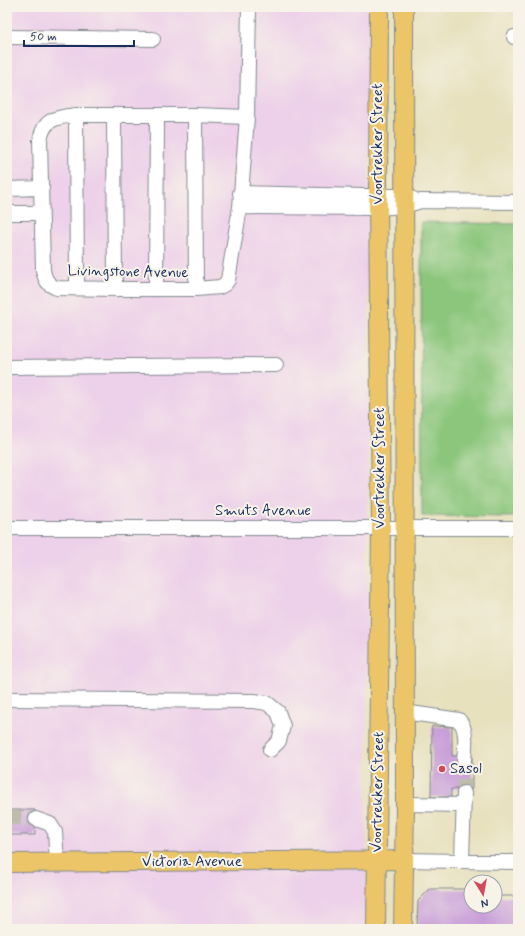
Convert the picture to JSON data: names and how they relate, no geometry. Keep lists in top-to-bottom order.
{
  "streets": {
    "main road": ["Voortrekker Street", "Victoria Avenue"],
    "street": ["Livingstone Avenue", "Smuts Avenue"]
  },
  "crossings": [
    ["Voortrekker Street", "Smuts Avenue"],
    ["Voortrekker Street", "Victoria Avenue"]
  ],
  "places": ["Sasol"],
  "scale_bar": "50 m",
  "north": "bottom"
}
